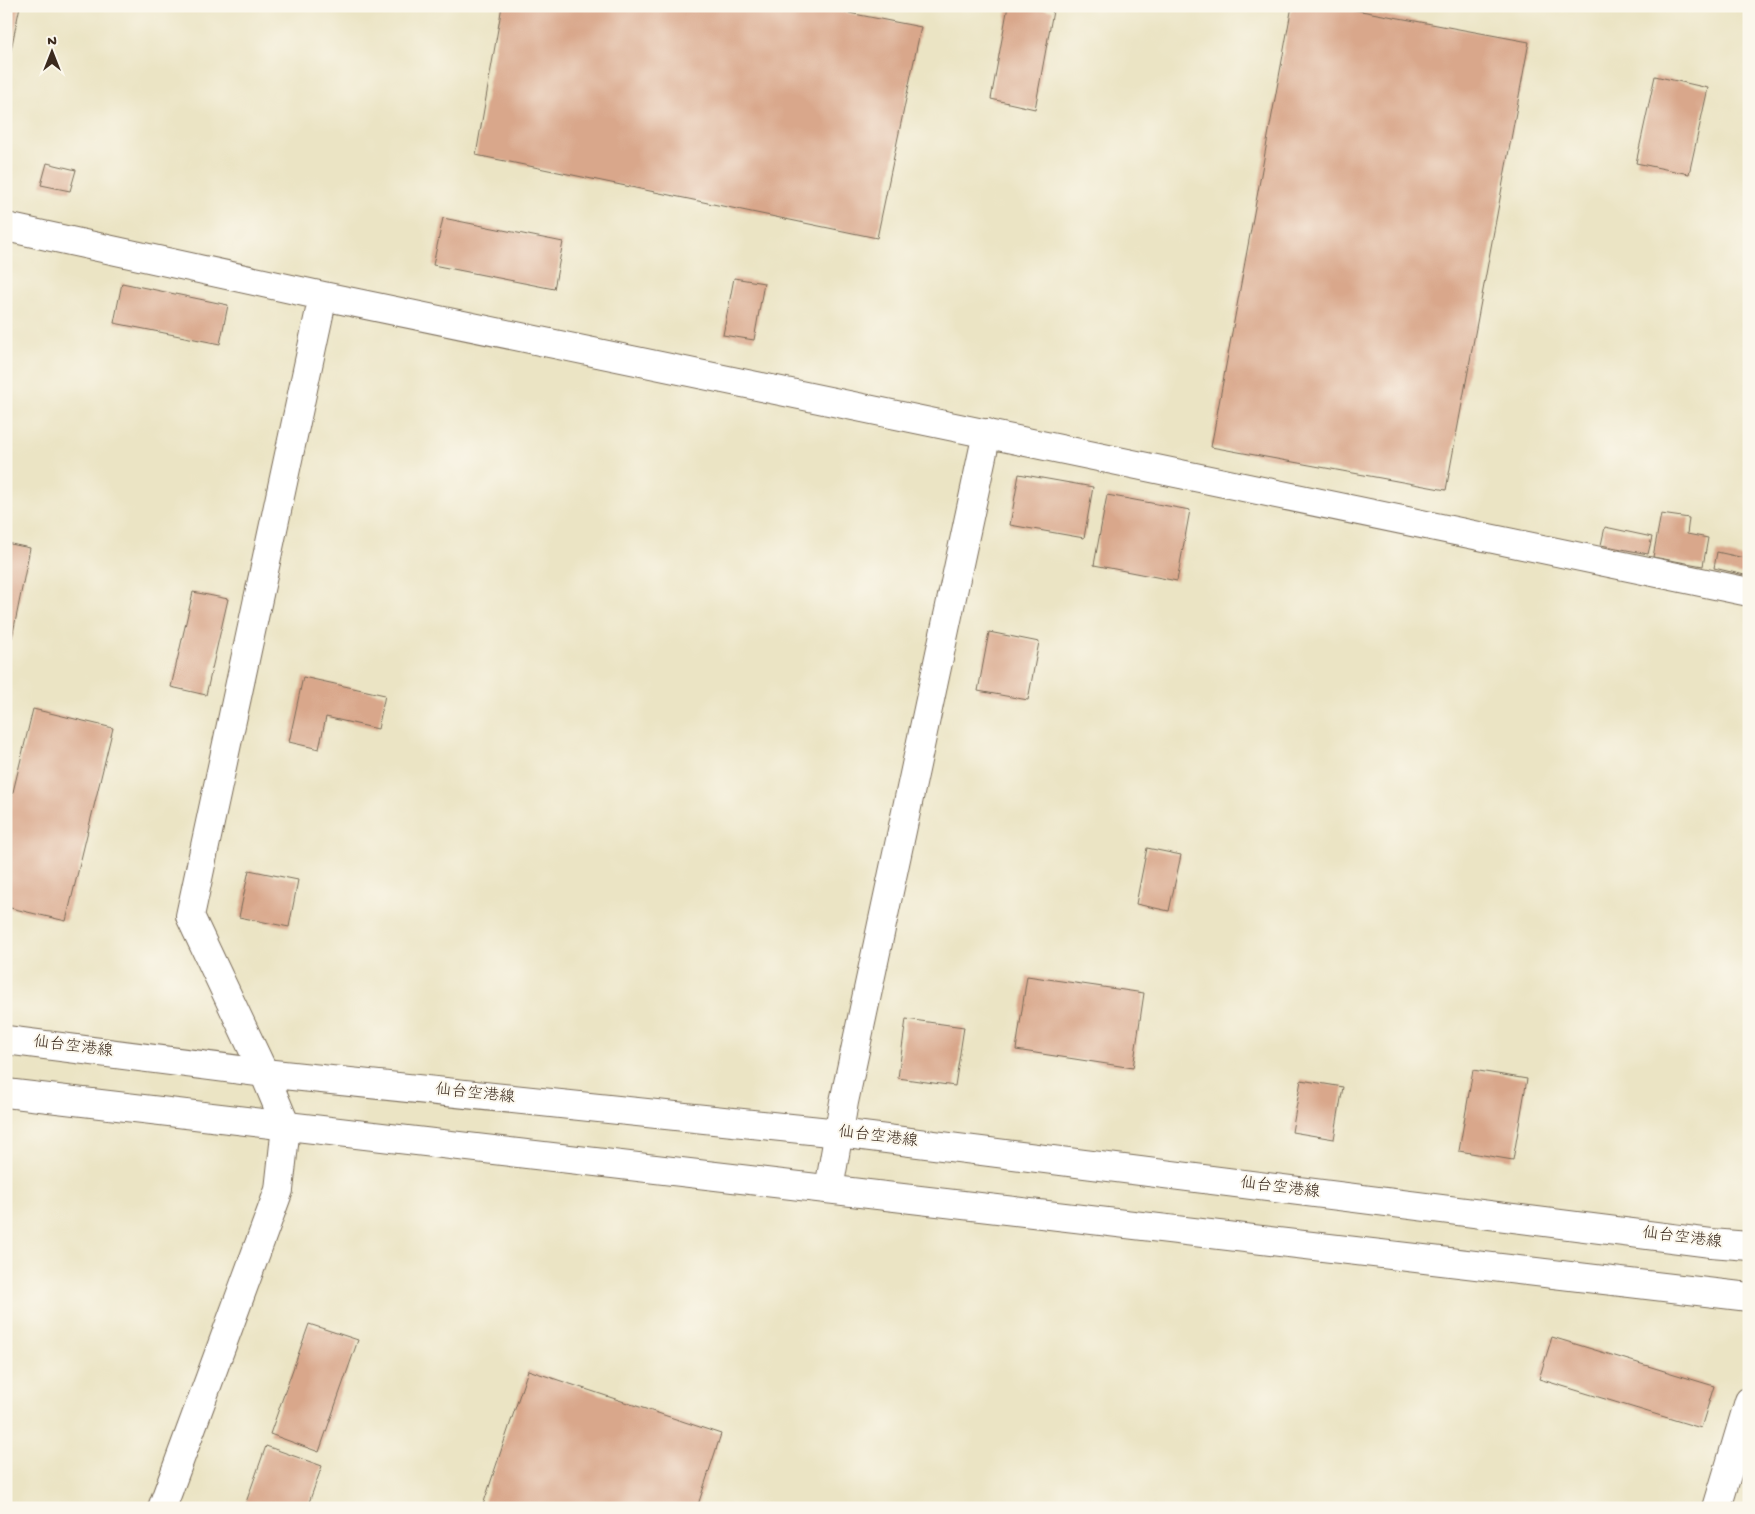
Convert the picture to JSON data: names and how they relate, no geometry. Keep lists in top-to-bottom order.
{
  "streets": {
    "street": ["仙台空港線"]
  },
  "north": "top"
}
